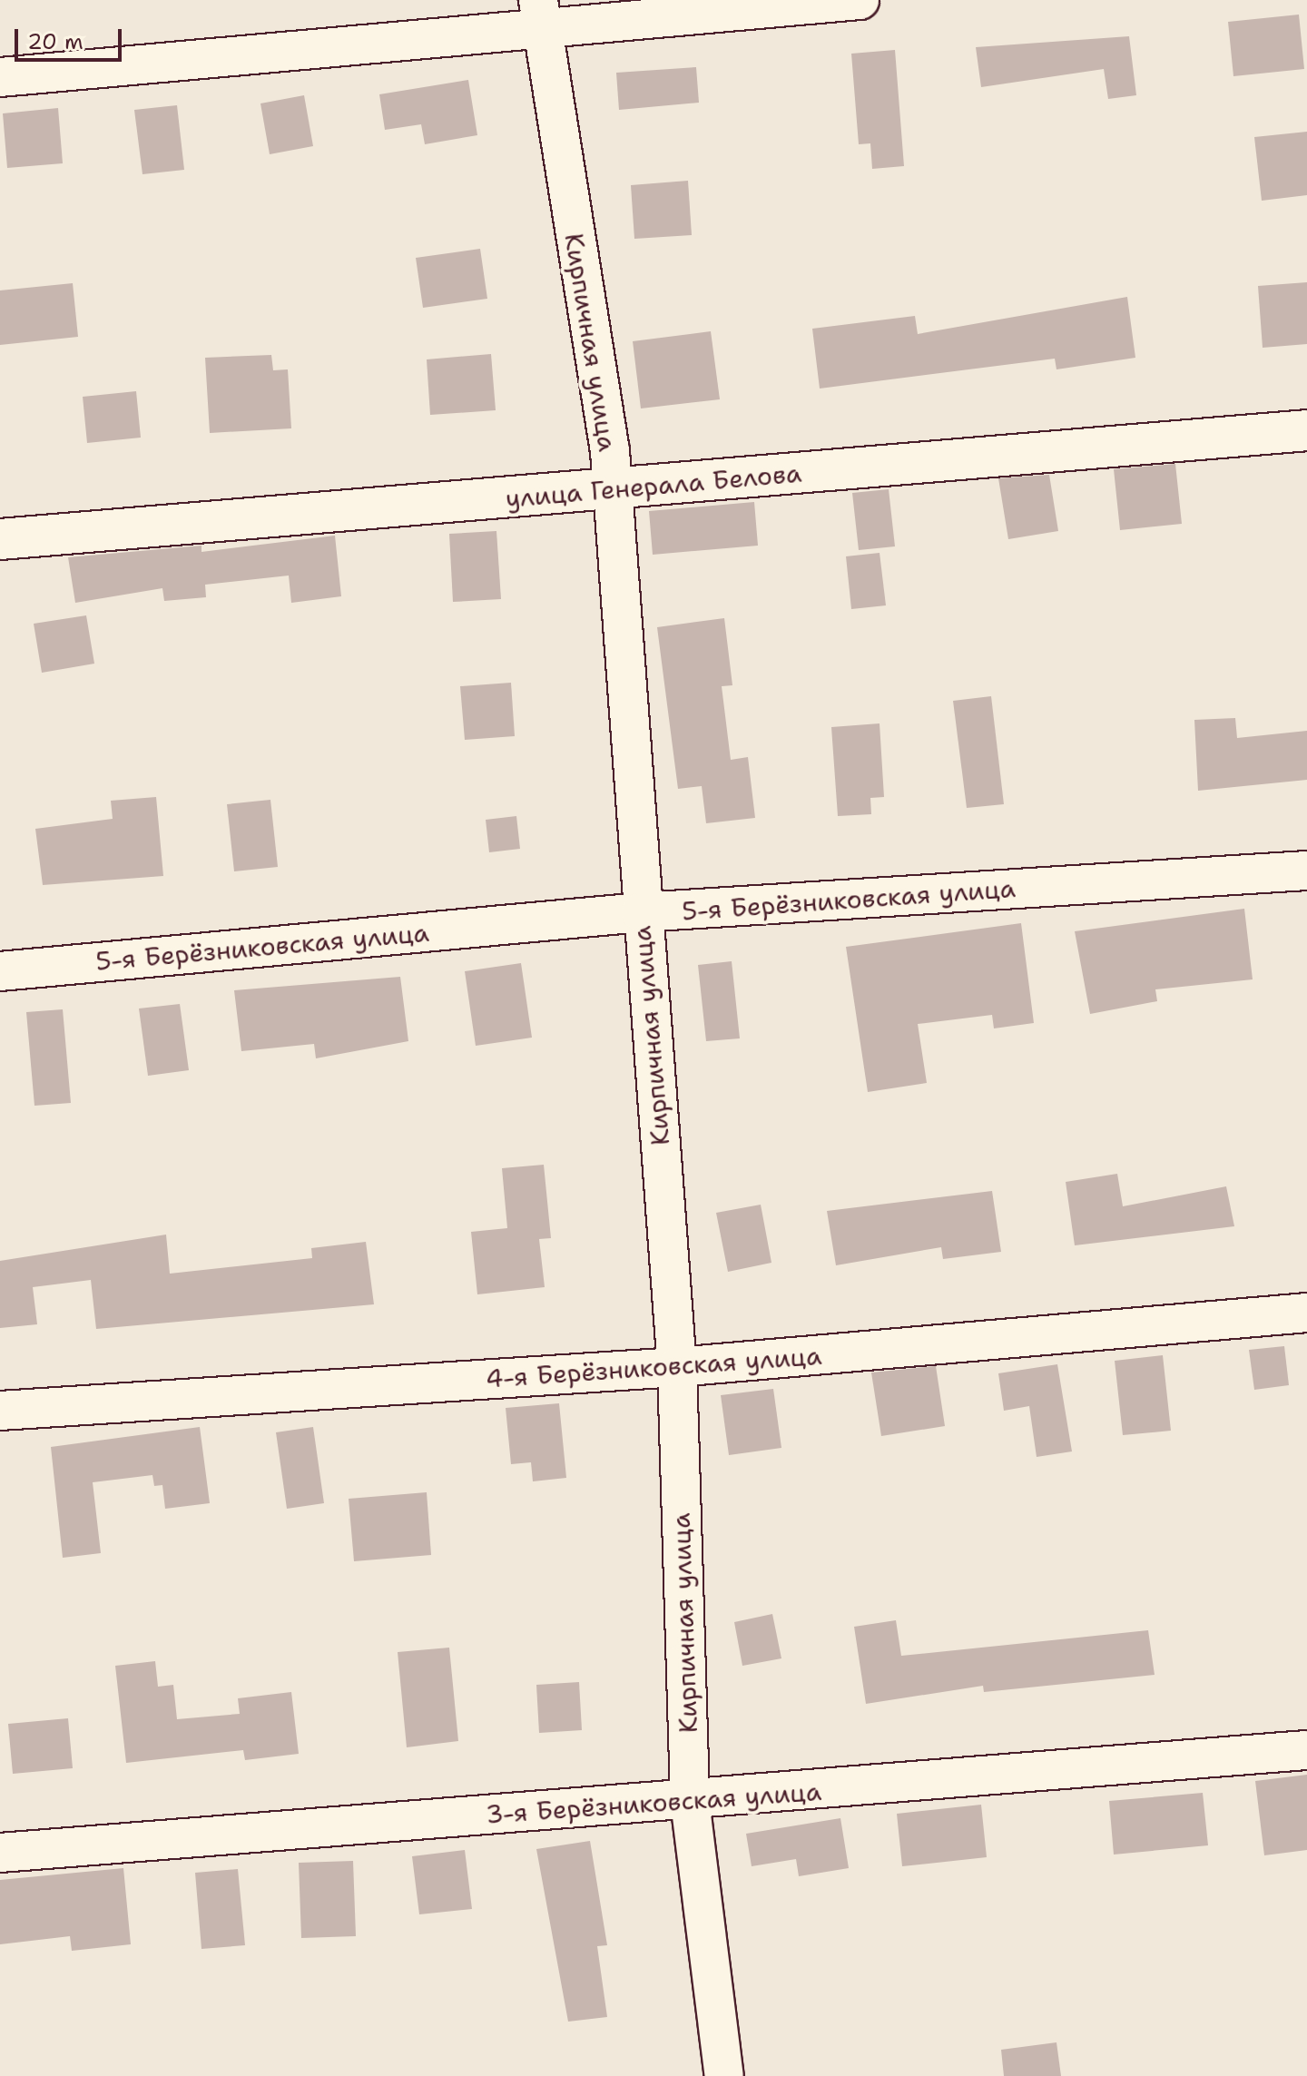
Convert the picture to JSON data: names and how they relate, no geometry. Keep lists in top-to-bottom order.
{
  "streets": {
    "main road": ["улица Генерала Белова"],
    "street": [
      "Кирпичная улица",
      "5-я Берёзниковская улица",
      "4-я Берёзниковская улица",
      "3-я Берёзниковская улица"
    ]
  },
  "crossings": [
    ["Кирпичная улица", "улица Генерала Белова"],
    ["Кирпичная улица", "5-я Берёзниковская улица"],
    ["Кирпичная улица", "4-я Берёзниковская улица"],
    ["Кирпичная улица", "3-я Берёзниковская улица"]
  ],
  "scale_bar": "20 m"
}
